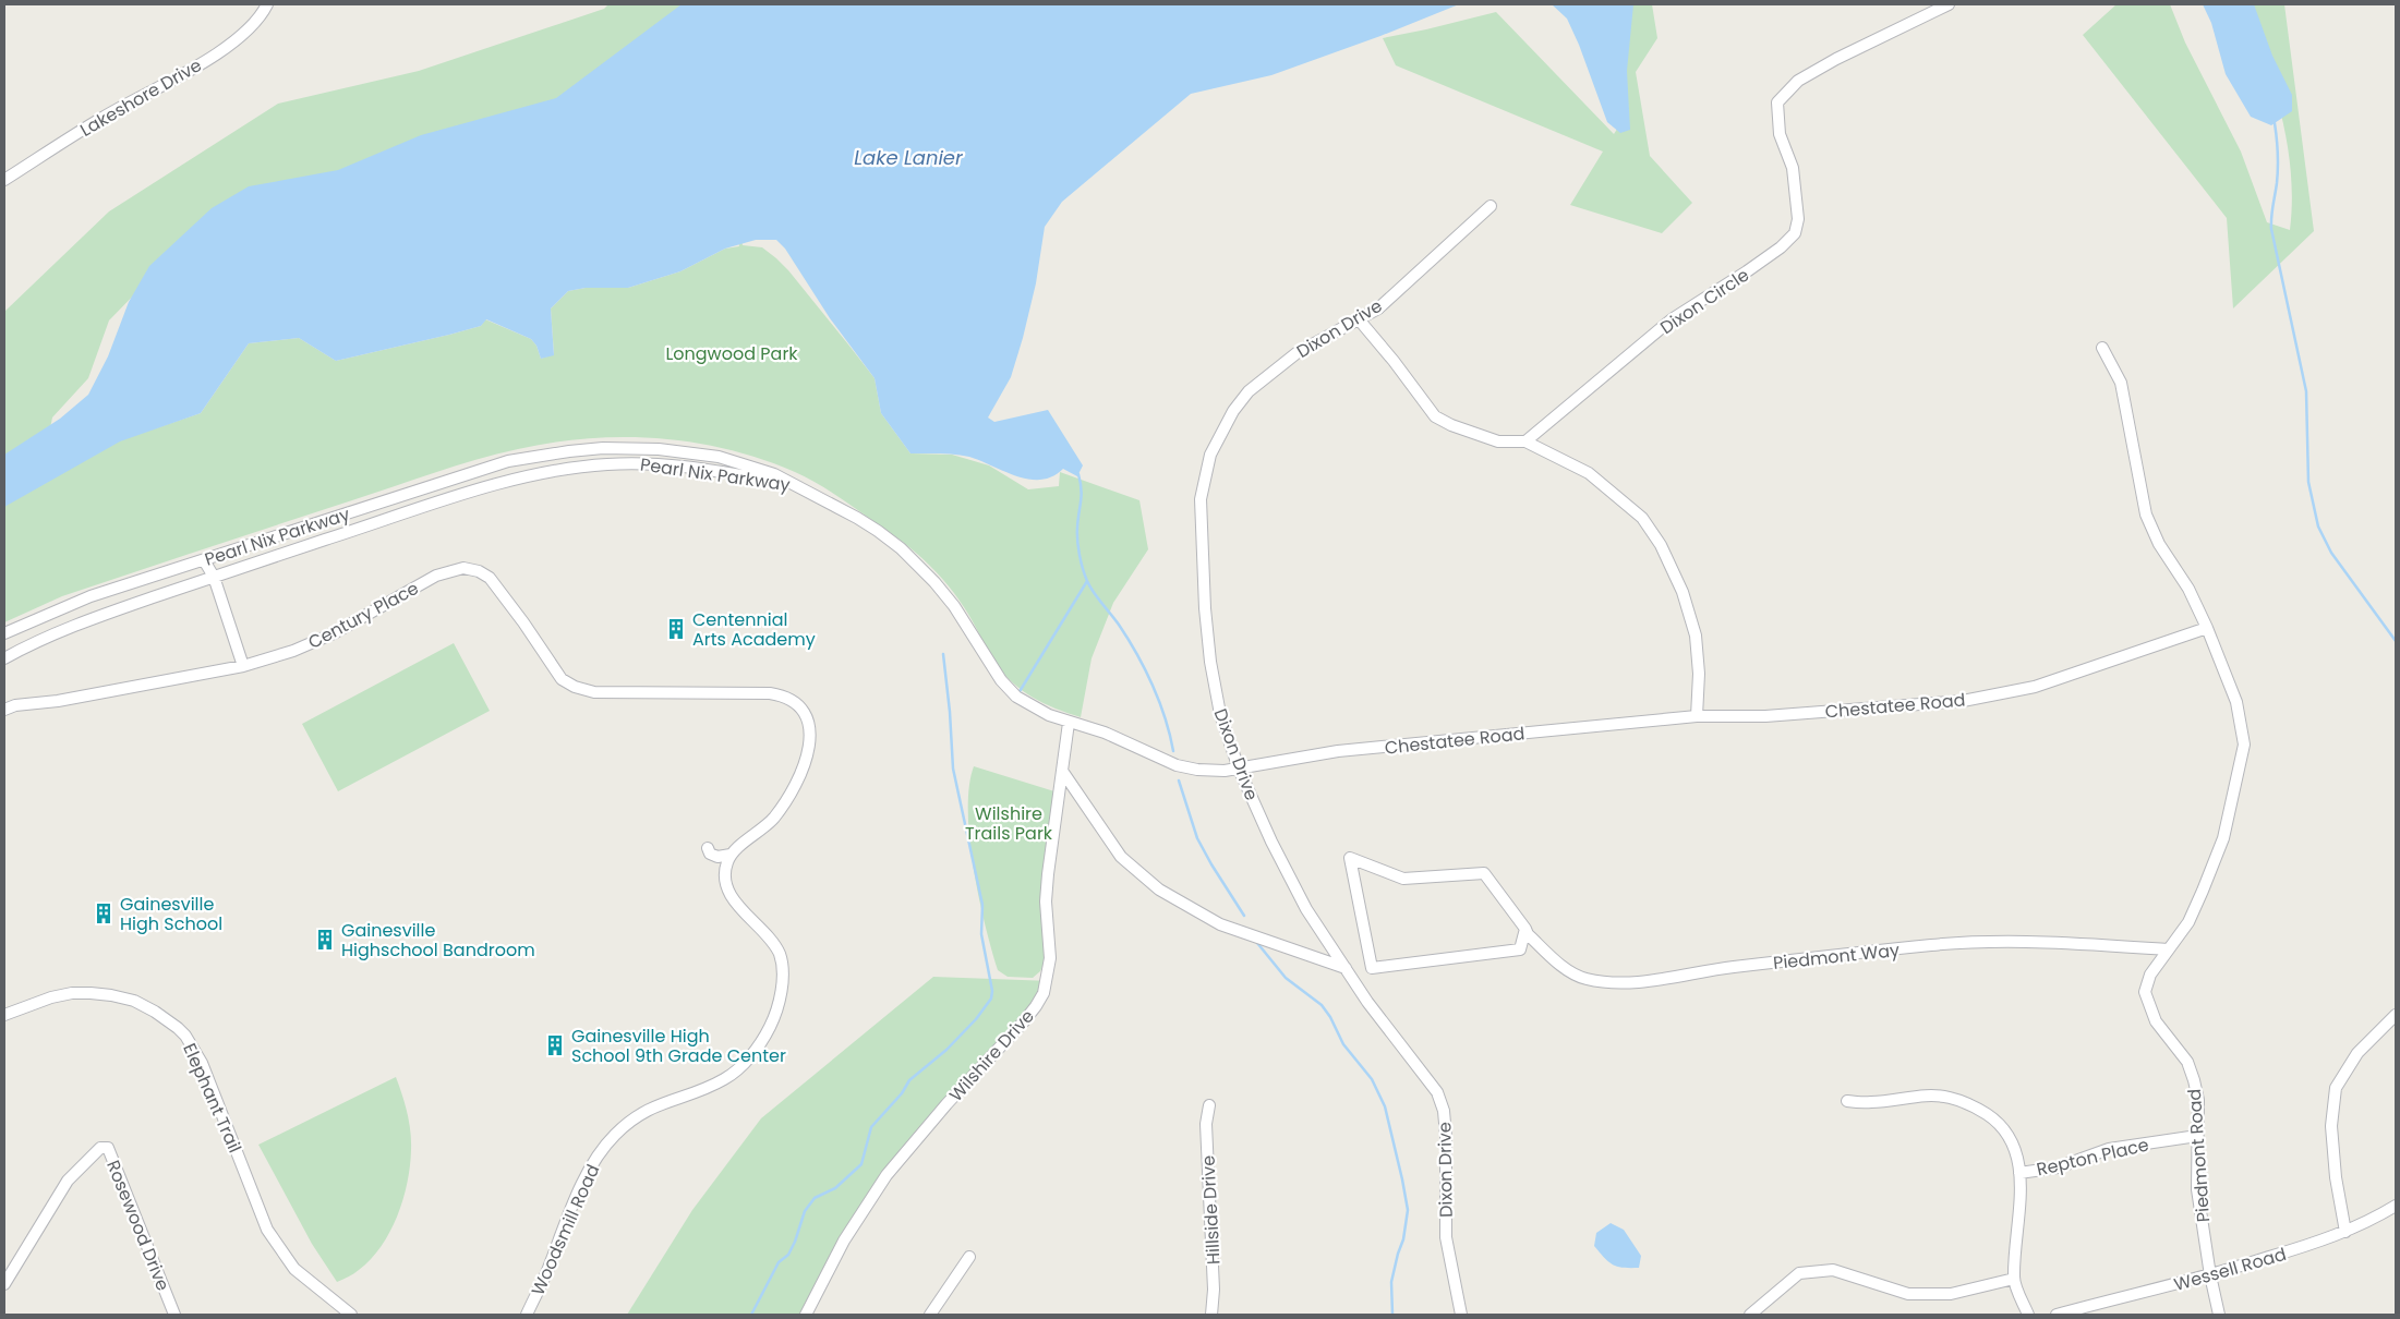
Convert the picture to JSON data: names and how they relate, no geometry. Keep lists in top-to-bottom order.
{
  "streets": {
    "street": [
      "Lakeshore Drive",
      "Dixon Circle",
      "Dixon Drive",
      "Pearl Nix Parkway",
      "Century Place",
      "Chestatee Road",
      "Piedmont Way",
      "Wilshire Drive",
      "Elephant Trail",
      "Piedmont Road",
      "Repton Place",
      "Hillside Drive",
      "Rosewood Drive",
      "Woodsmill Road",
      "Wessell Road"
    ]
  },
  "crossings": [
    ["Dixon Drive", "Chestatee Road"],
    ["Pearl Nix Parkway", "Chestatee Road"],
    ["Century Place", "Woodsmill Road"],
    ["Chestatee Road", "Wilshire Drive"],
    ["Chestatee Road", "Piedmont Road"],
    ["Piedmont Way", "Piedmont Road"],
    ["Piedmont Road", "Repton Place"],
    ["Piedmont Road", "Wessell Road"]
  ],
  "water": ["Lake Lanier"],
  "parks": ["Longwood Park", "Wilshire Trails Park"],
  "places": {
    "building": [
      "Centennial Arts Academy",
      "Gainesville High School",
      "Gainesville Highschool Bandroom",
      "Gainesville High School 9th Grade Center"
    ]
  }
}
